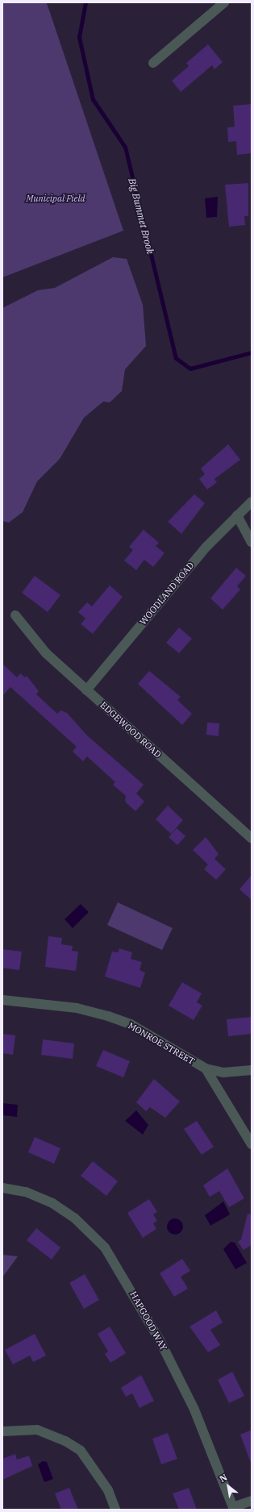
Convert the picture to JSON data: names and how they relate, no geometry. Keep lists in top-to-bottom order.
{
  "streets": {
    "street": [
      "WOODLAND ROAD",
      "EDGEWOOD ROAD",
      "MONROE STREET",
      "HAPGOOD WAY"
    ]
  },
  "crossings": [
    ["WOODLAND ROAD", "EDGEWOOD ROAD"]
  ],
  "water": ["Big Bummet Brook"],
  "parks": ["Municipal Field"],
  "north": "top left"
}
